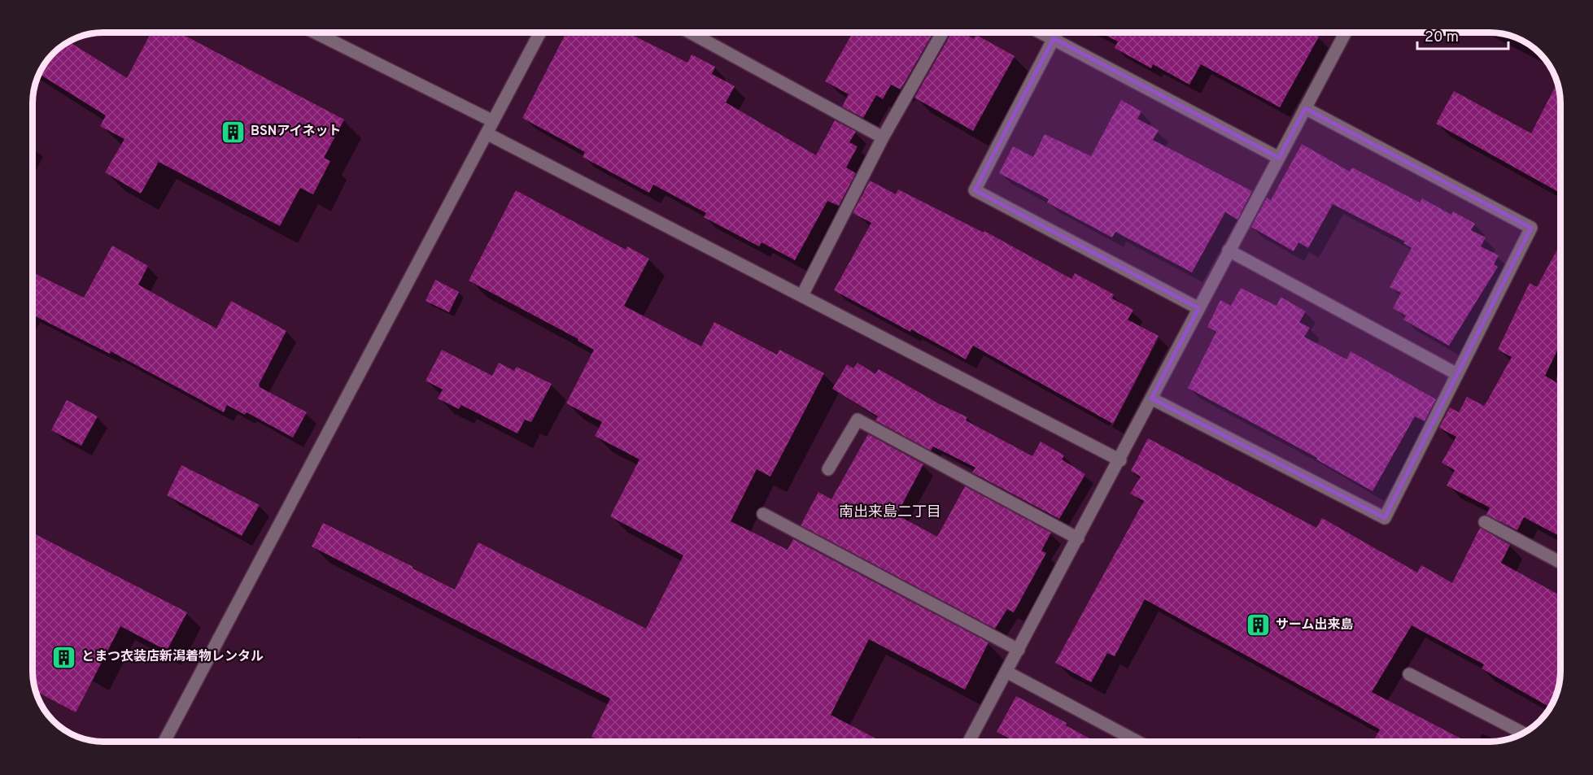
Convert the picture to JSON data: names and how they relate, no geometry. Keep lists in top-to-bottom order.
{
  "districts": ["南出来島二丁目"],
  "places": {
    "building": ["BSNアイネット", "サーム出来島", "とまつ衣装店新潟着物レンタル"]
  },
  "scale_bar": "20 m"
}
